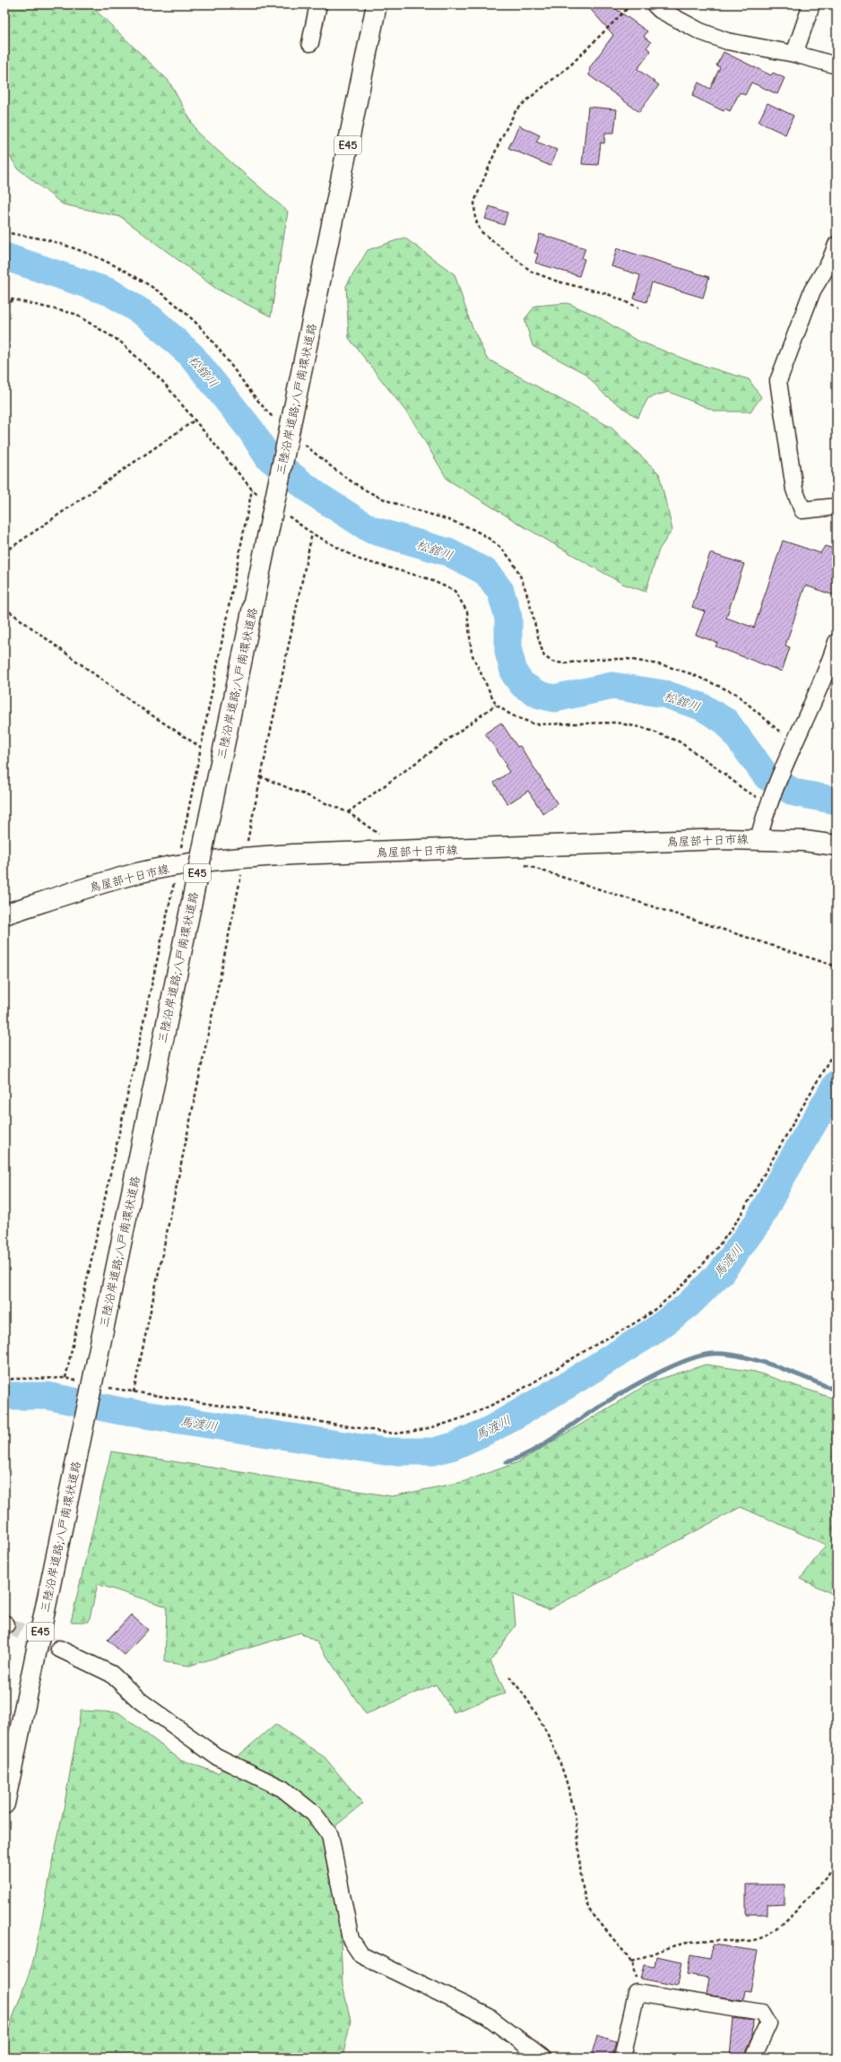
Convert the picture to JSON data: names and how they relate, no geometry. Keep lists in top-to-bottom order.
{
  "streets": {
    "main road": ["E45", "三陸沿岸道路;八戸南環状道路", "鳥屋部十日市線"]
  },
  "water": ["松舘川", "馬渡川"]
}
